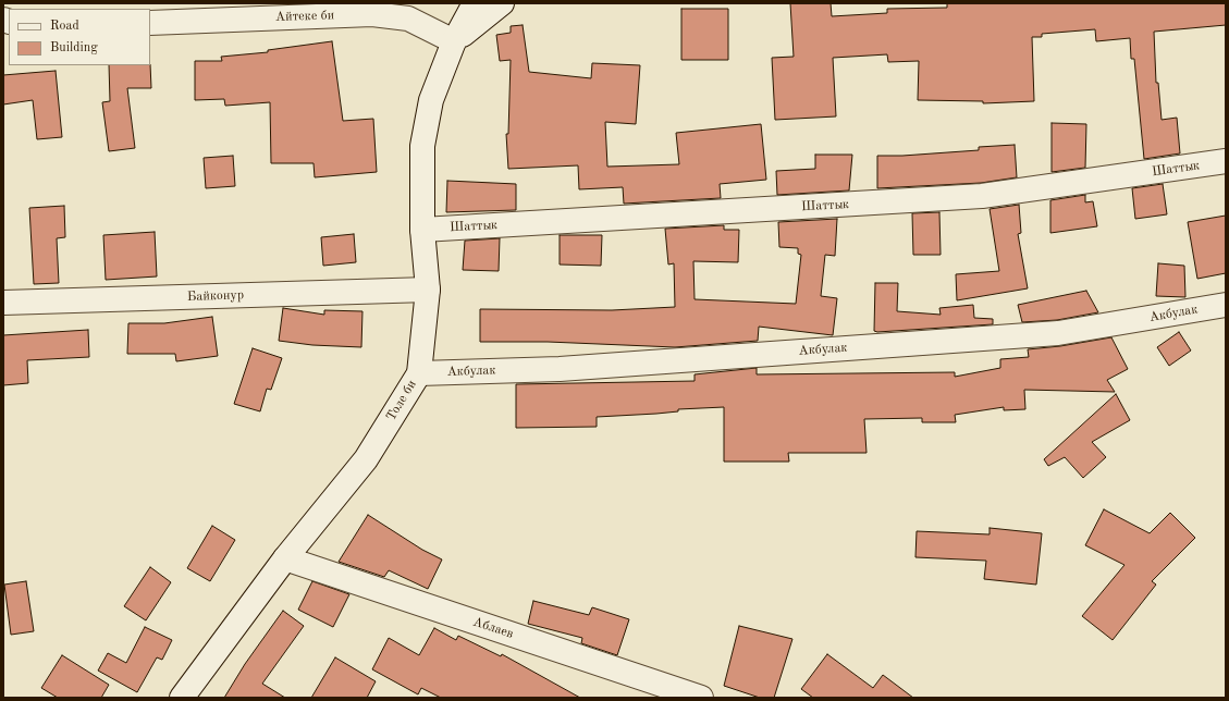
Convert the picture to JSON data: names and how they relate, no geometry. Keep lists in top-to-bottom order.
{
  "streets": {
    "street": [
      "Айтеке би",
      "Шаттык",
      "Байконур",
      "Акбулак",
      "Толе би",
      "Аблаев"
    ]
  },
  "crossings": [
    ["Айтеке би", "Толе би"],
    ["Шаттык", "Толе би"],
    ["Байконур", "Толе би"],
    ["Акбулак", "Толе би"],
    ["Толе би", "Аблаев"]
  ],
  "legend": ["Road", "Building"]
}
